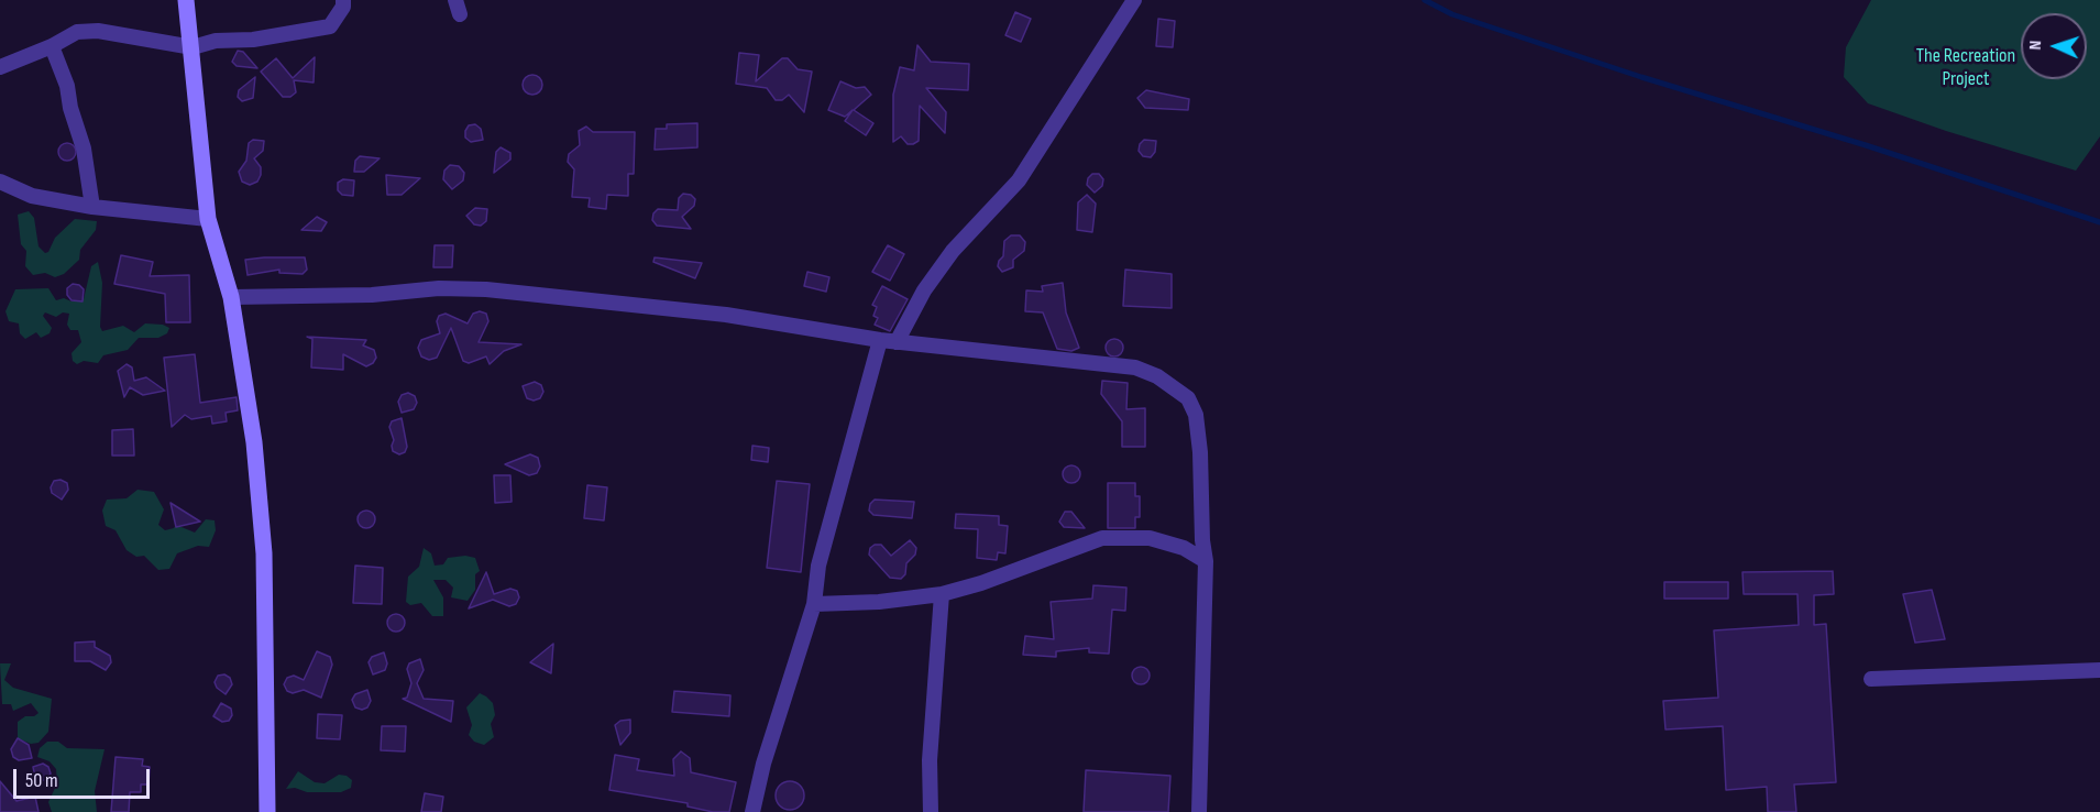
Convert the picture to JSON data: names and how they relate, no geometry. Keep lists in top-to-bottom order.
{
  "parks": ["The Recreation Project"],
  "scale_bar": "50 m",
  "north": "left"
}
